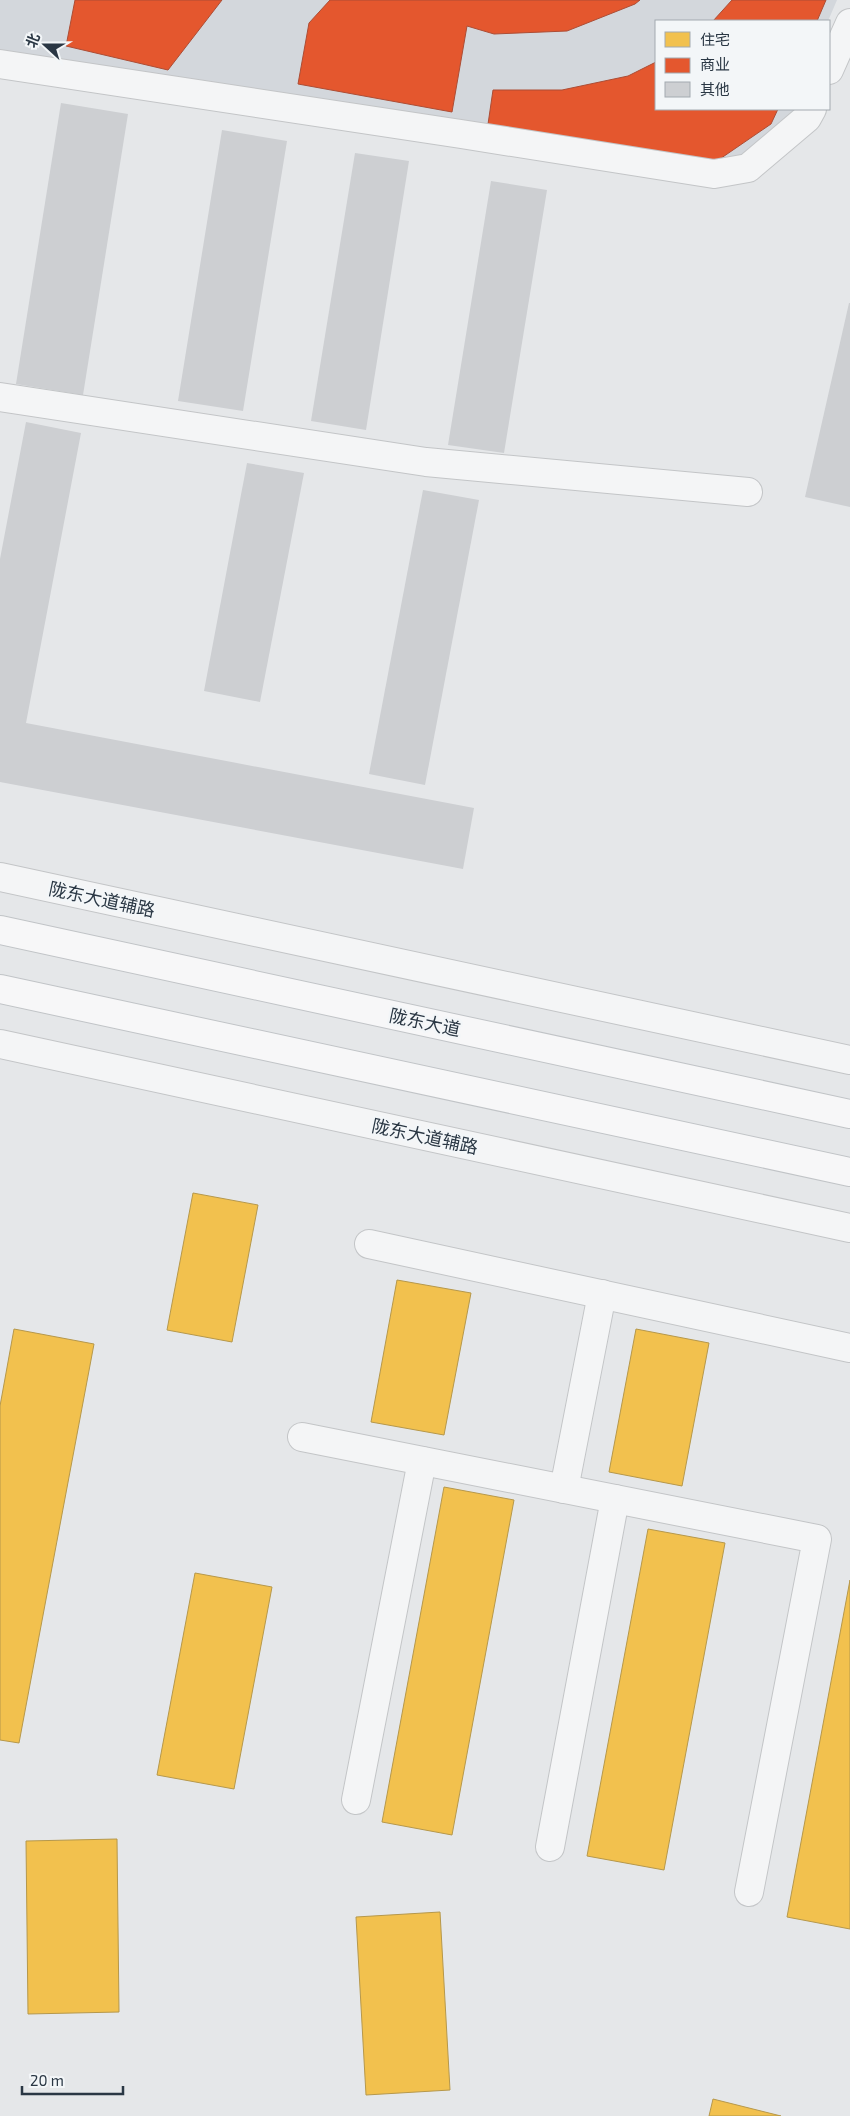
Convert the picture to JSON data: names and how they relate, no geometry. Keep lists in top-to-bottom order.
{
  "streets": {
    "main road": ["陇东大道"],
    "street": ["陇东大道辅路"]
  },
  "legend": ["住宅", "商业", "其他"],
  "scale_bar": "20 m",
  "north": "left"
}
